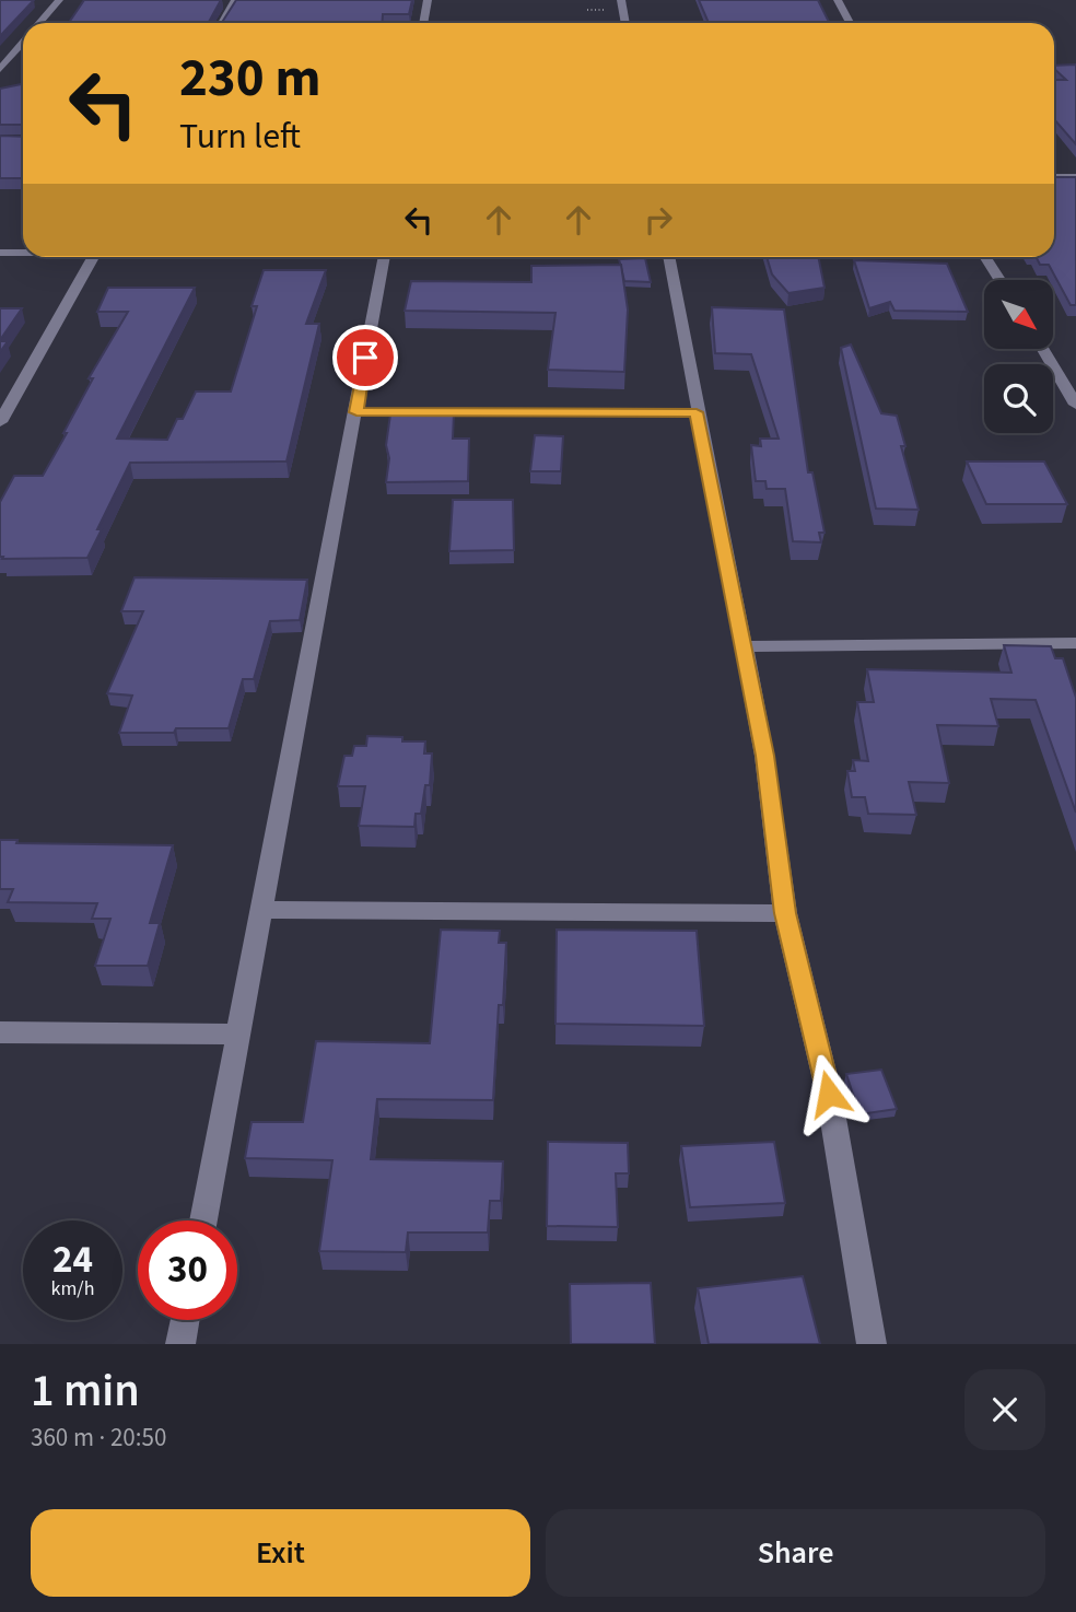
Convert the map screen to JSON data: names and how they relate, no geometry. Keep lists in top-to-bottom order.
{
  "north": "bottom right",
  "page": {
    "turn": ["230 m", "Turn left"],
    "speed": "24 km/h",
    "limit": "30",
    "heading": ["1 min", "360 m · 20:50"],
    "buttons": ["Exit", "Share"]
  }
}
